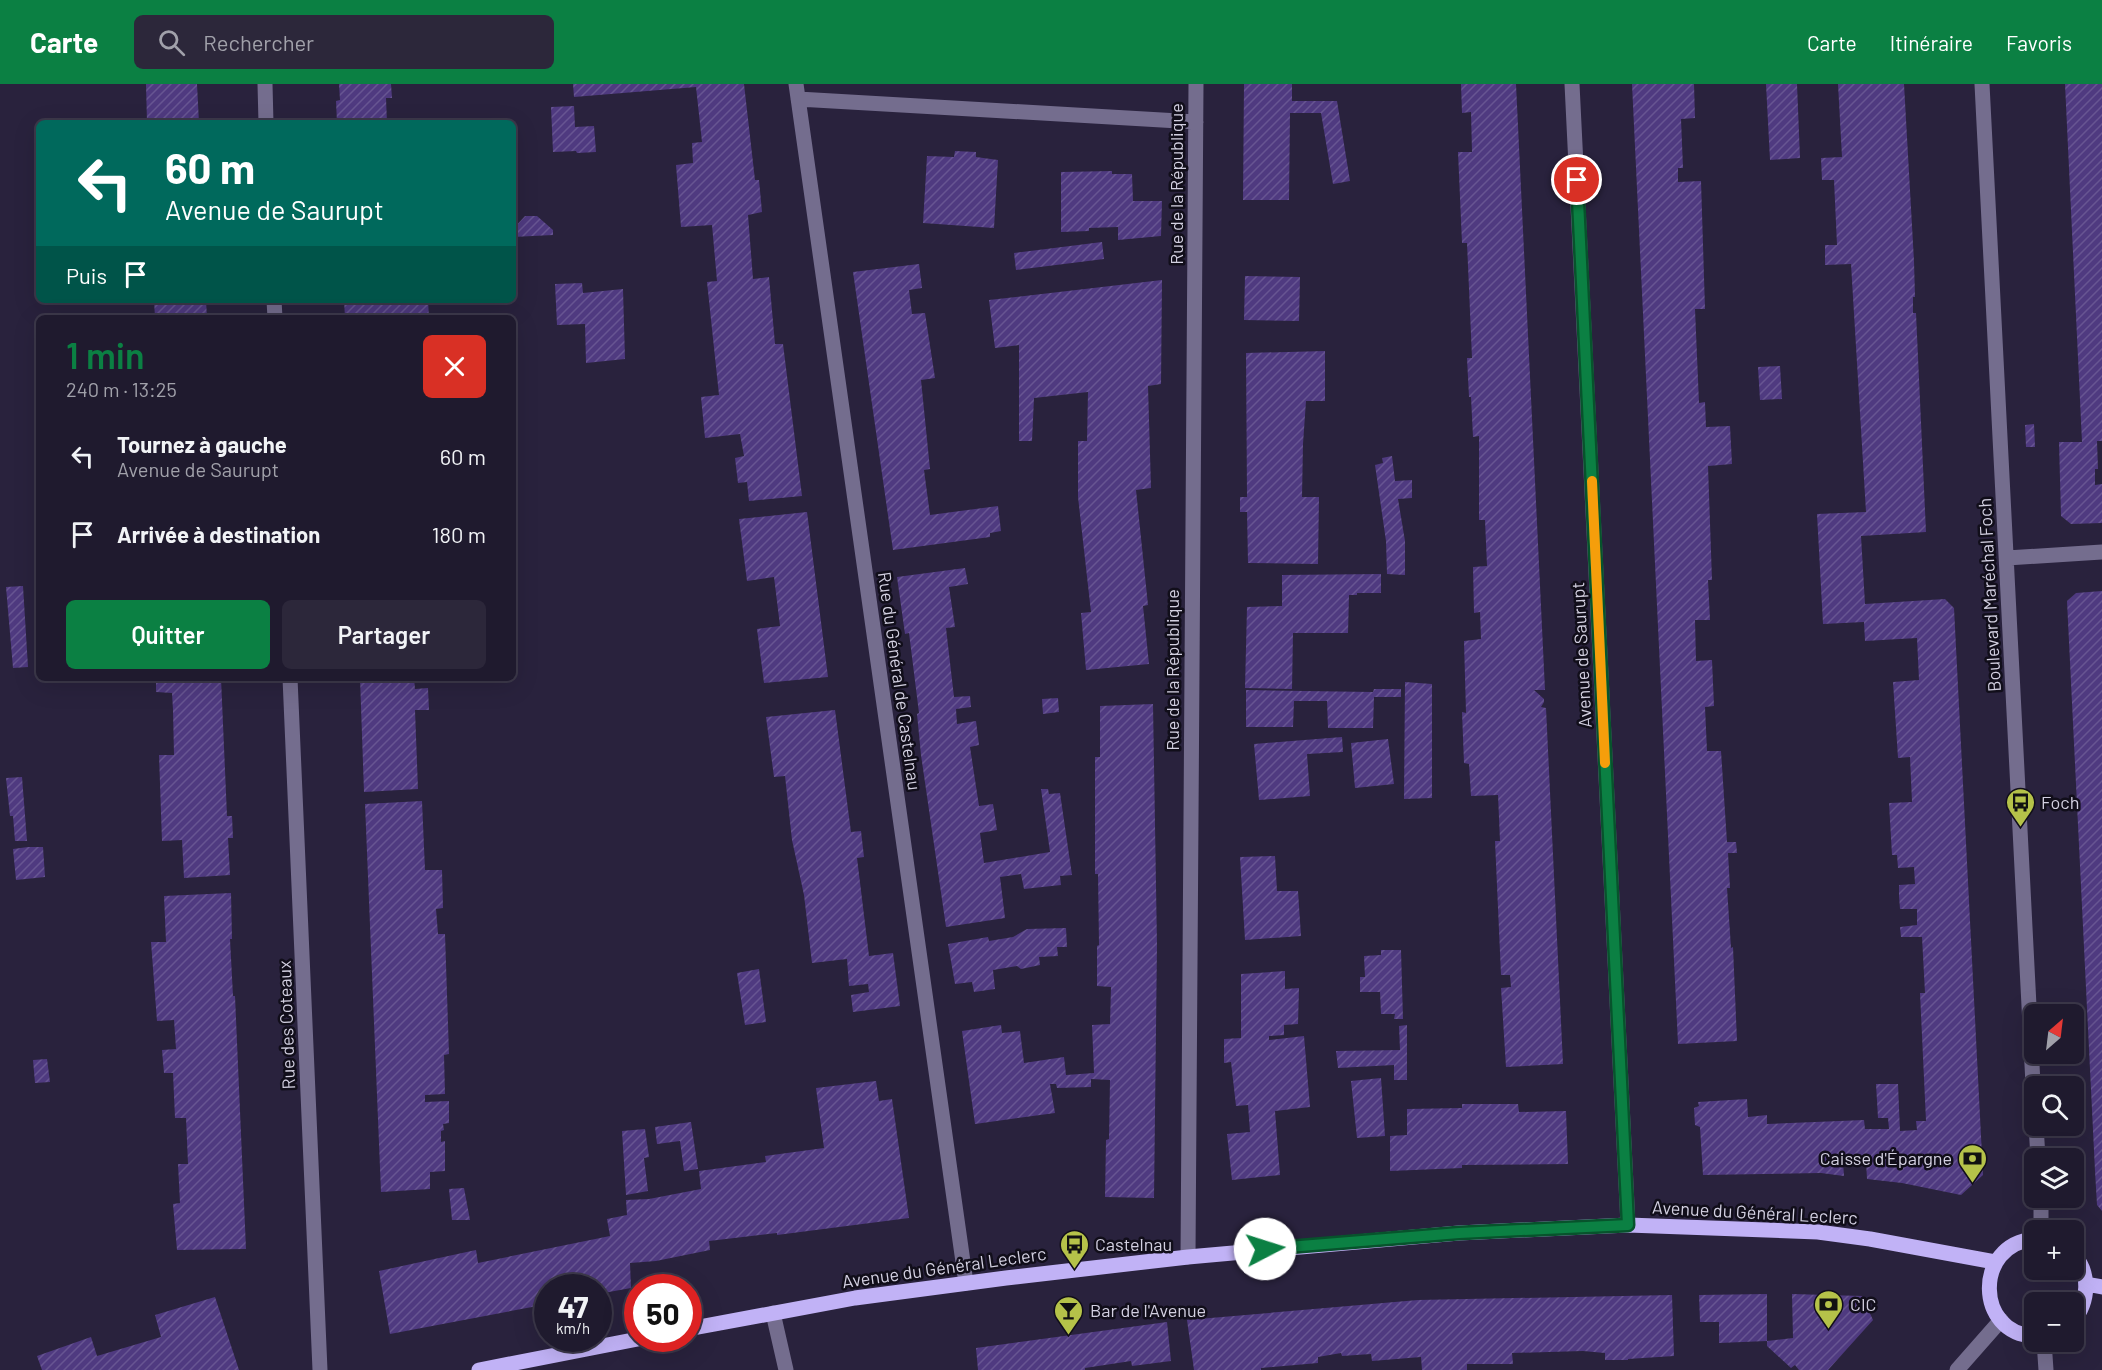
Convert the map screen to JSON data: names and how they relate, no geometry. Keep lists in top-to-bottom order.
{
  "streets": {
    "main road": ["Avenue du Général Leclerc"],
    "street": [
      "Rue de la République",
      "Boulevard Maréchal Foch",
      "Avenue de Saurupt",
      "Rue du Général de Castelnau",
      "Rue des Coteaux"
    ]
  },
  "crossings": [
    ["Rue de la République", "Avenue du Général Leclerc"],
    ["Avenue de Saurupt", "Avenue du Général Leclerc"],
    ["Rue du Général de Castelnau", "Avenue du Général Leclerc"]
  ],
  "places": {
    "bus stop": ["Foch", "Castelnau"],
    "bank": ["Caisse d'Épargne", "CIC"],
    "bar": ["Bar de l'Avenue"]
  },
  "north": "top right",
  "page": {
    "header": "Carte",
    "search": "Rechercher",
    "nav": ["Carte", "Itinéraire", "Favoris"],
    "turn": ["60 m", "Avenue de Saurupt"],
    "then": "Puis",
    "heading": ["1 min", "240 m · 13:25"],
    "list": [
      {
        "name": "Tournez à gauche",
        "note": "Avenue de Saurupt",
        "value": "60 m"
      },
      {
        "name": "Arrivée à destination",
        "value": "180 m"
      }
    ],
    "buttons": ["Quitter", "Partager"],
    "map_buttons": ["+", "−"],
    "speed": "47 km/h",
    "limit": "50"
  }
}
